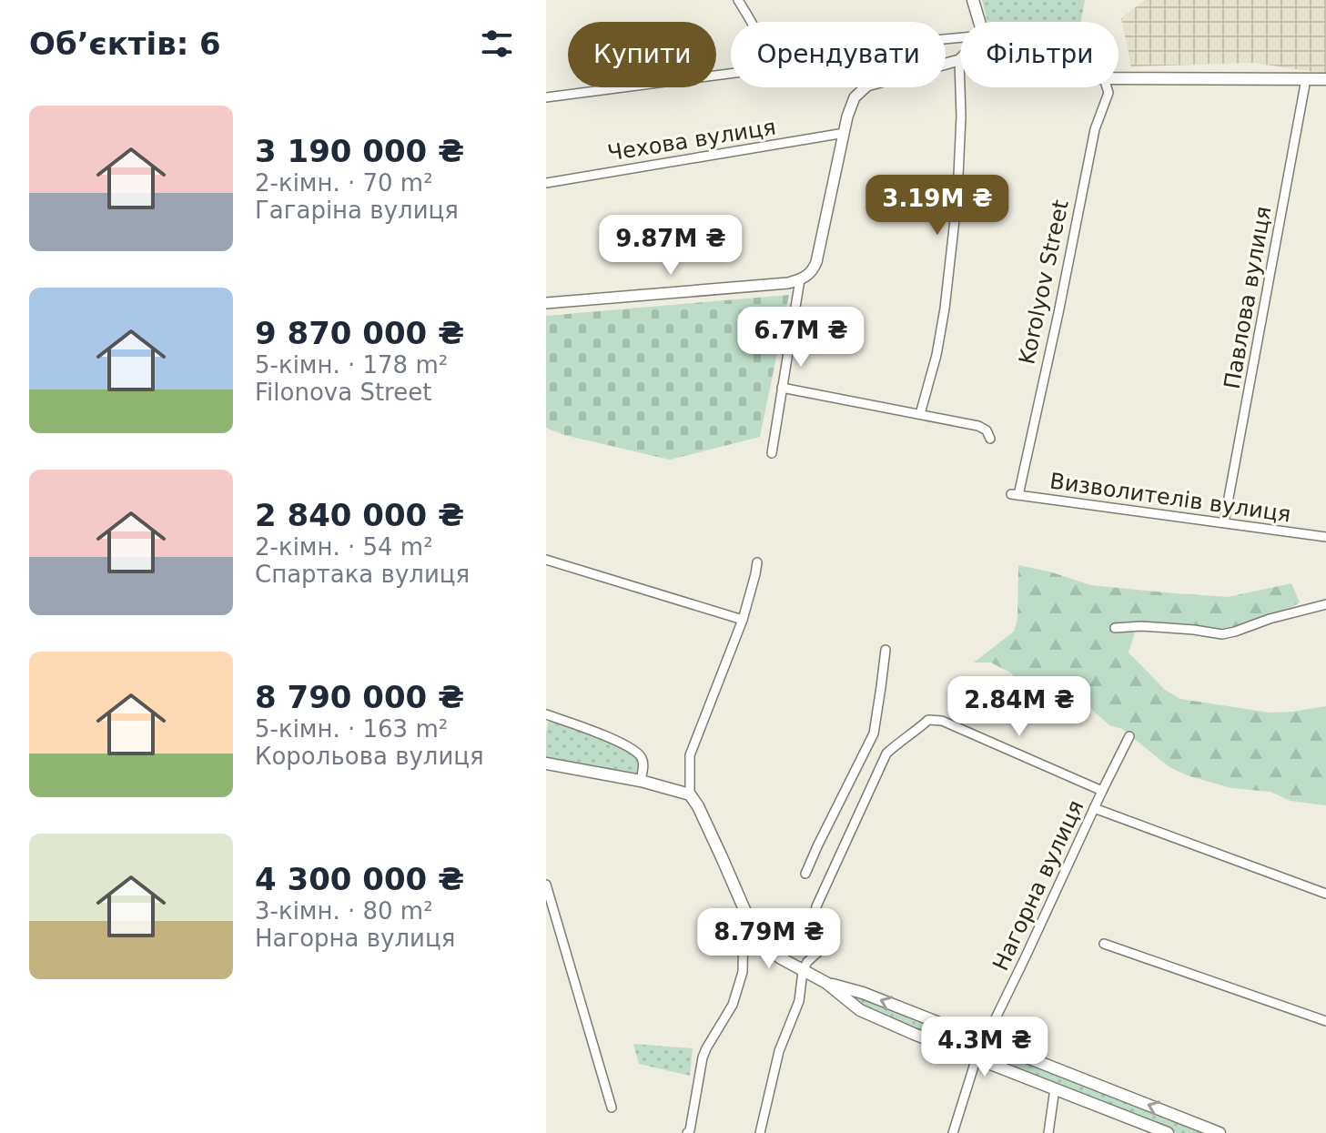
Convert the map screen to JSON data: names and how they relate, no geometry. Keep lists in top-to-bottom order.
{
  "streets": {
    "street": [
      "Чехова вулиця",
      "Korolyov Street",
      "Павлова вулиця",
      "Визволителів вулиця",
      "Нагорна вулиця"
    ]
  },
  "crossings": [
    ["Korolyov Street", "Визволителів вулиця"],
    ["Павлова вулиця", "Визволителів вулиця"]
  ],
  "page": {
    "heading": "Об’єктів: 6",
    "chip": ["Купити", "Орендувати", "Фільтри"],
    "list": [
      {
        "name": "3 190 000 ₴",
        "note": "2-кімн. · 70 m² · Гагаріна вулиця"
      },
      {
        "name": "9 870 000 ₴",
        "note": "5-кімн. · 178 m² · Filonova Street"
      },
      {
        "name": "2 840 000 ₴",
        "note": "2-кімн. · 54 m² · Спартака вулиця"
      },
      {
        "name": "8 790 000 ₴",
        "note": "5-кімн. · 163 m² · Корольова вулиця"
      },
      {
        "name": "4 300 000 ₴",
        "note": "3-кімн. · 80 m² · Нагорна вулиця"
      }
    ],
    "price": [
      "3.19M ₴",
      "9.87M ₴",
      "6.7M ₴",
      "2.84M ₴",
      "8.79M ₴",
      "4.3M ₴"
    ]
  }
}
